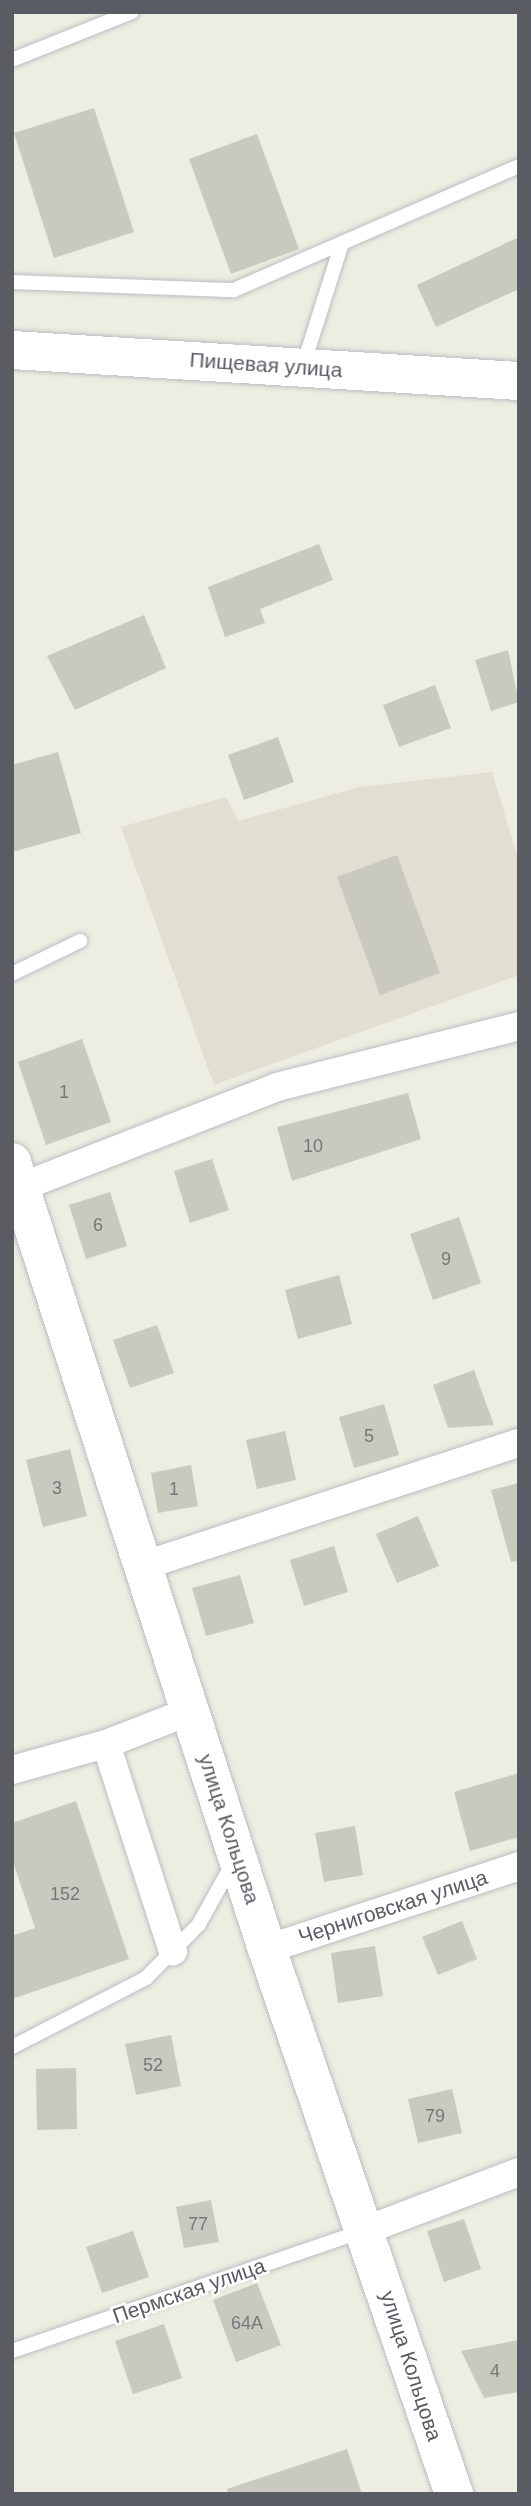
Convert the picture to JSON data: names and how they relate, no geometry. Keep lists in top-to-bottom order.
{
  "streets": {
    "main road": ["Пищевая улица", "улица Кольцова"],
    "street": ["Черниговская улица"],
    "lane": ["Пермская улица"]
  },
  "crossings": [
    ["улица Кольцова", "Черниговская улица"],
    ["улица Кольцова", "Пермская улица"]
  ],
  "house_numbers": [
    "1",
    "10",
    "6",
    "9",
    "5",
    "3",
    "1",
    "152",
    "52",
    "79",
    "77",
    "64А",
    "4"
  ]
}
